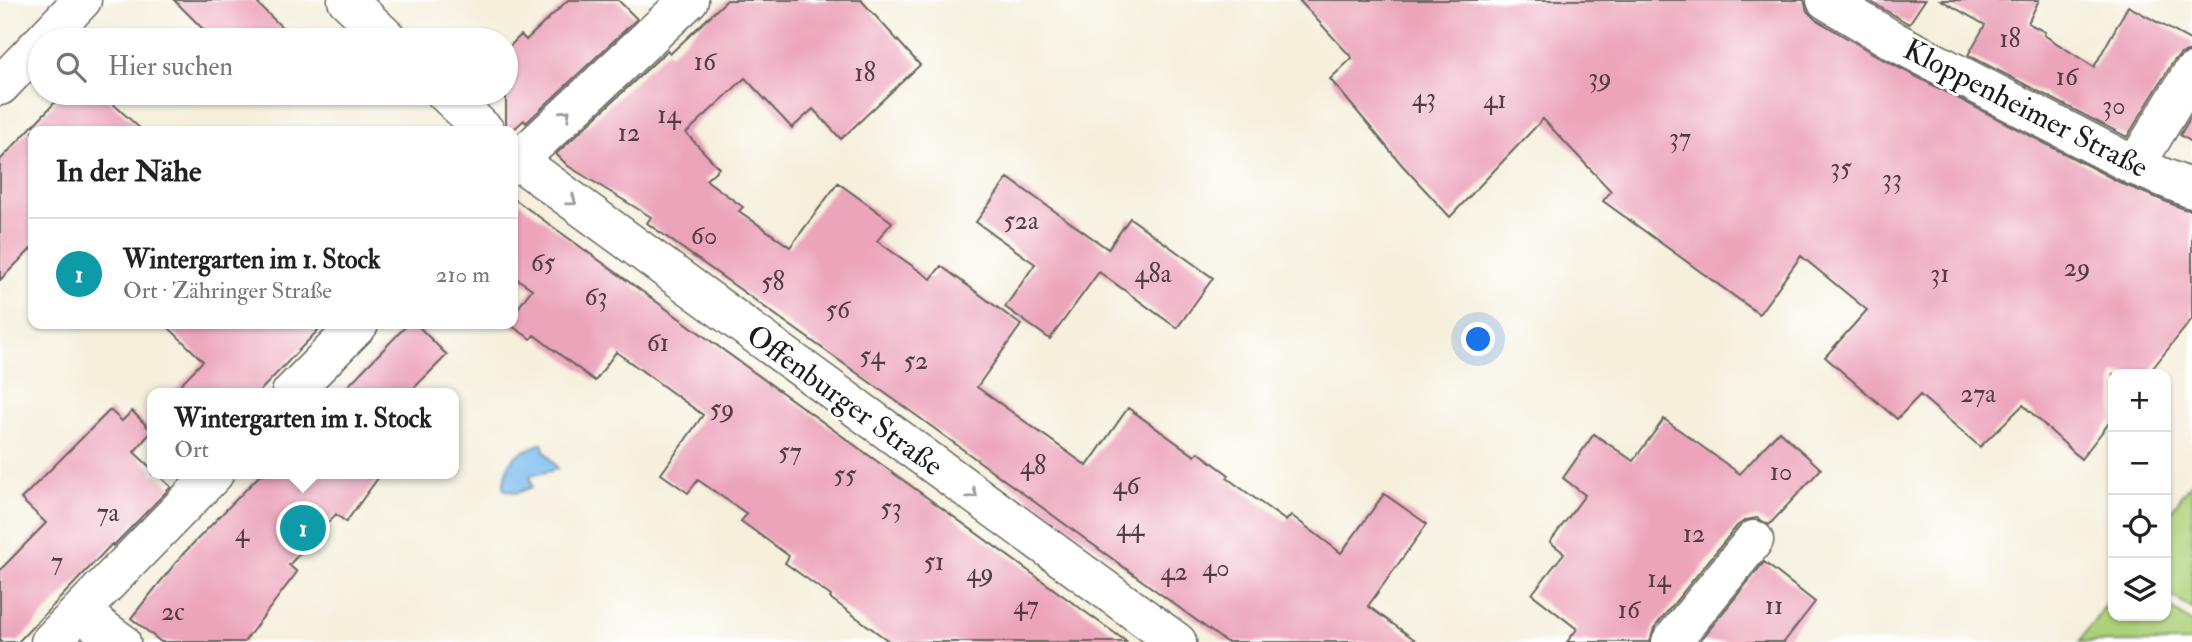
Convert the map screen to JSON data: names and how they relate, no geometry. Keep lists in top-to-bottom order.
{
  "streets": {
    "street": ["Kloppenheimer Straße", "Offenburger Straße"]
  },
  "one_way": ["Offenburger Straße"],
  "house_numbers": [
    "18",
    "16",
    "18",
    "16",
    "39",
    "43",
    "41",
    "30",
    "14",
    "12",
    "37",
    "35",
    "33",
    "52a",
    "60",
    "65",
    "29",
    "48a",
    "31",
    "58",
    "63",
    "56",
    "61",
    "54",
    "52",
    "27a",
    "59",
    "57",
    "48",
    "10",
    "55",
    "46",
    "53",
    "7a",
    "44",
    "4",
    "12",
    "7",
    "51",
    "40",
    "42",
    "49",
    "14",
    "47",
    "11",
    "16",
    "2c"
  ],
  "page": {
    "search": "Hier suchen",
    "heading": "In der Nähe",
    "list": [
      {
        "mark": "1",
        "name": "Wintergarten im 1. Stock",
        "note": "Ort · Zähringer Straße",
        "value": "210 m"
      }
    ],
    "map_buttons": ["+", "−"],
    "popup": ["Wintergarten im 1. Stock", "Ort"],
    "pins": "1"
  }
}
